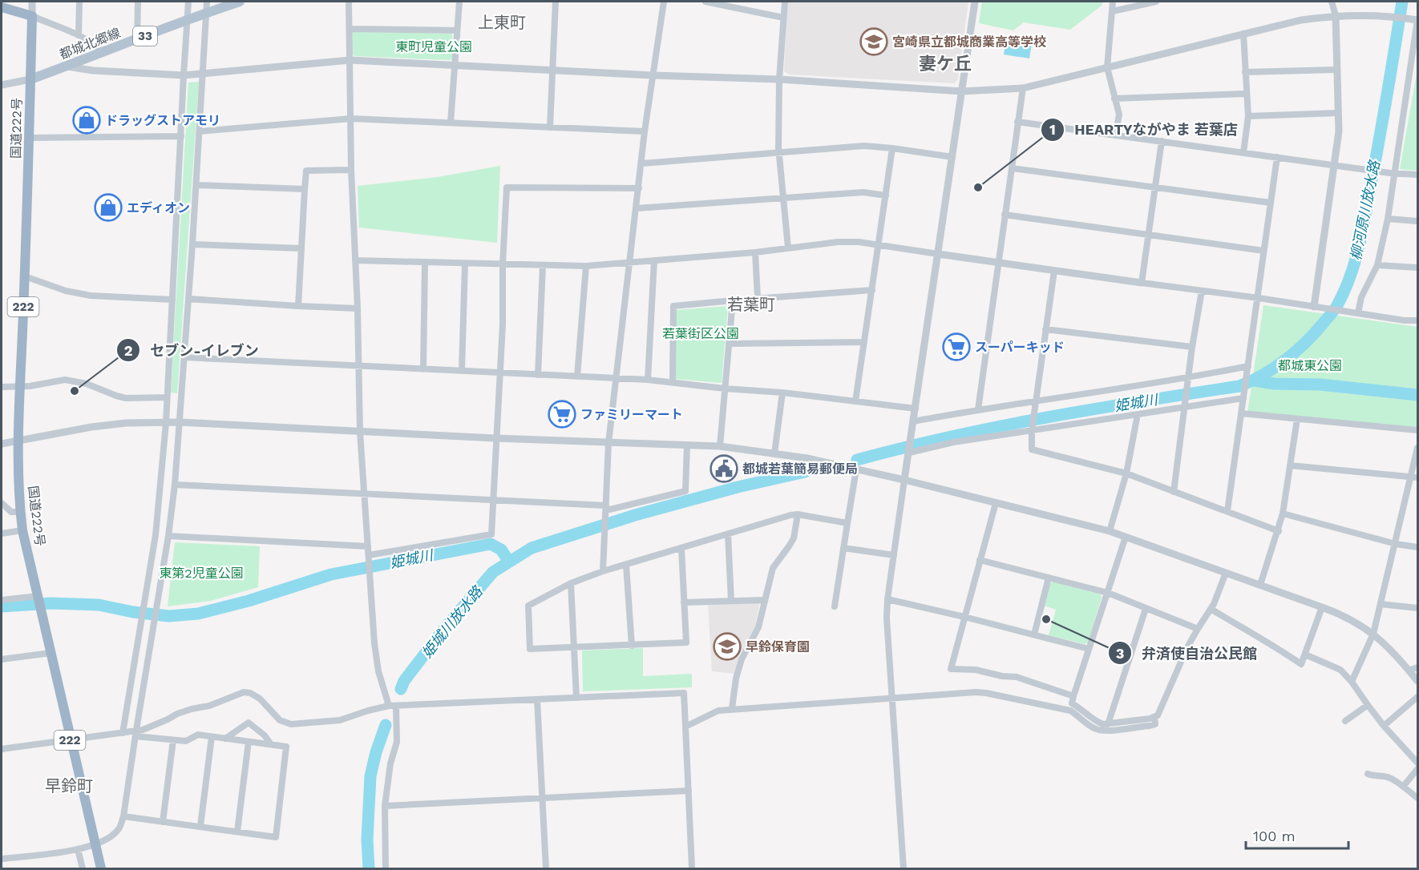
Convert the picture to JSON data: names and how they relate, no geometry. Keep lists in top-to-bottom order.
{
  "streets": {
    "highway": ["国道222号", "222"],
    "main road": ["33", "都城北郷線"]
  },
  "crossings": [
    ["都城北郷線", "国道222号"]
  ],
  "districts": [
    "上東町",
    "妻ケ丘",
    "若葉町",
    "早鈴町"
  ],
  "water": ["柳河原川放水路", "姫城川", "姫城川放水路"],
  "parks": [
    "東町児童公園",
    "若葉街区公園",
    "都城東公園",
    "東第2児童公園"
  ],
  "places": {
    "school or university": ["宮崎県立都城商業高等学校", "早鈴保育園"],
    "shop": ["ドラッグストアモリ", "エディオン"],
    "other": ["HEARTYながやま 若葉店", "セブン-イレブン", "弁済使自治公民館"],
    "supermarket": ["スーパーキッド", "ファミリーマート"],
    "public building": ["都城若葉簡易郵便局"]
  },
  "scale_bar": "100 m"
}
